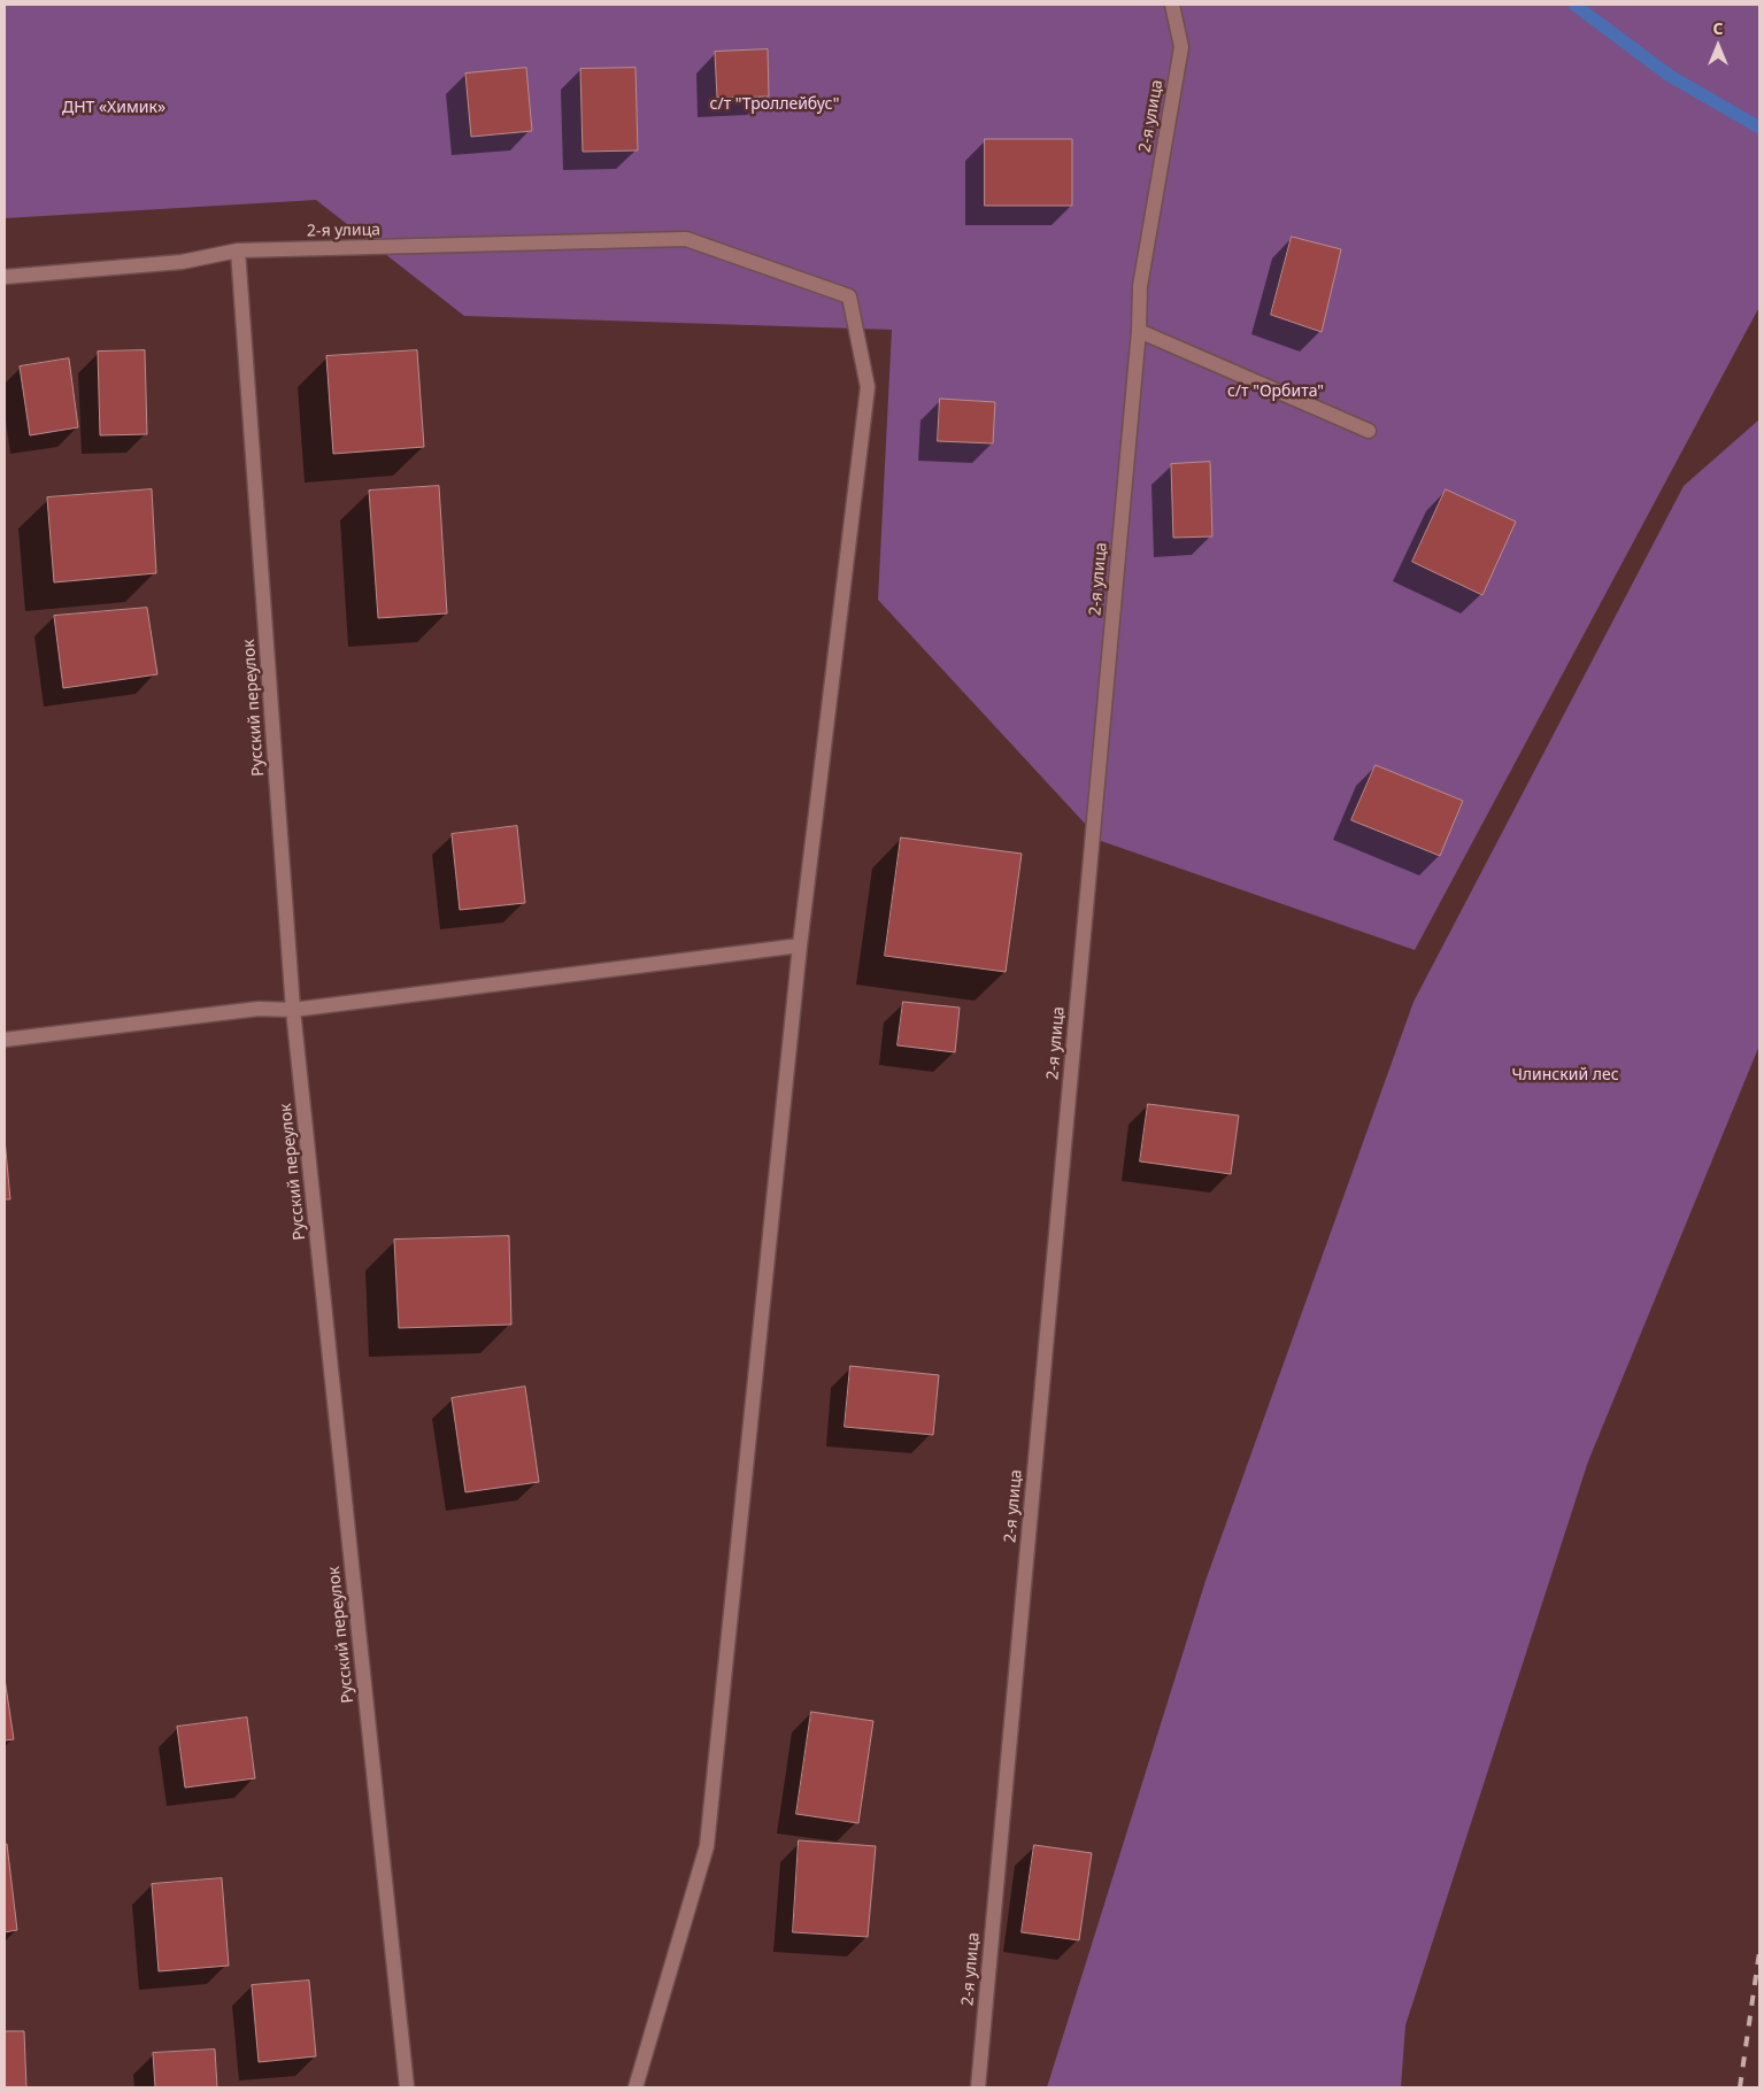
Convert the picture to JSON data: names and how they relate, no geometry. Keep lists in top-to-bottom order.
{
  "streets": {
    "street": ["2-я улица", "Русский переулок"]
  },
  "crossings": [
    ["2-я улица", "Русский переулок"]
  ],
  "parks": [
    "с/т \"Троллейбус\"",
    "ДНТ «Химик»",
    "с/т \"Орбита\"",
    "Члинский лес"
  ],
  "north": "top"
}
